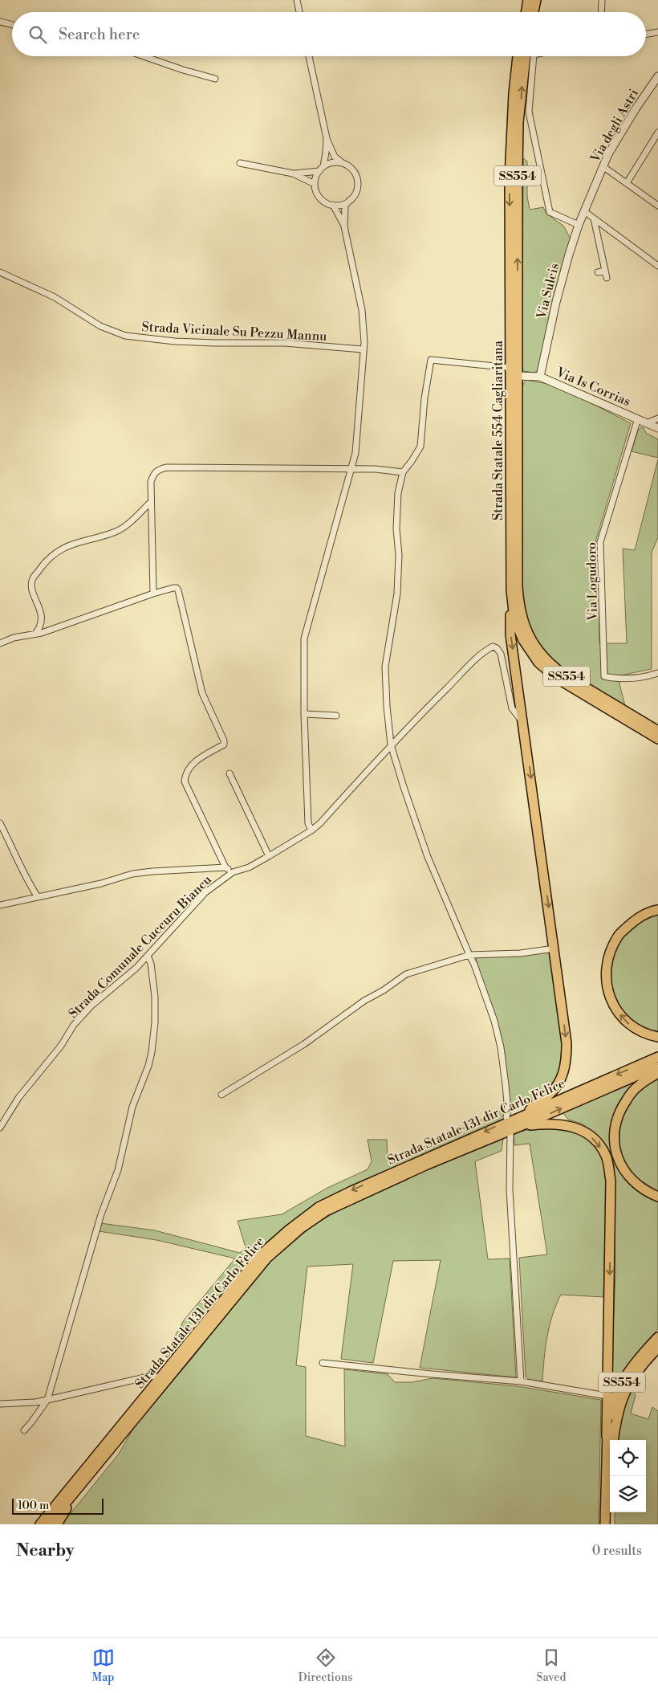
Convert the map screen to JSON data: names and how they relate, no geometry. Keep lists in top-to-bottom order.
{
  "streets": {
    "highway": ["SS554", "Strada Statale 554 Cagliaritana", "Strada Statale 131 dir Carlo Felice"],
    "street": [
      "Via degli Astri",
      "Via Sulcis",
      "Strada Vicinale Su Pezzu Mannu",
      "Via Is Corrias",
      "Via Logudoro",
      "Strada Comunale Cuccuru Biancu"
    ]
  },
  "crossings": [
    ["Via degli Astri", "Via Sulcis"],
    ["Via Sulcis", "Via Is Corrias"],
    ["Via Is Corrias", "Strada Statale 554 Cagliaritana"],
    ["Via Is Corrias", "Via Logudoro"]
  ],
  "scale_bar": "100 m",
  "page": {
    "search": "Search here",
    "scale": "100 m",
    "heading": ["Nearby", "0 results"],
    "nav": ["Map", "Directions", "Saved"]
  }
}
